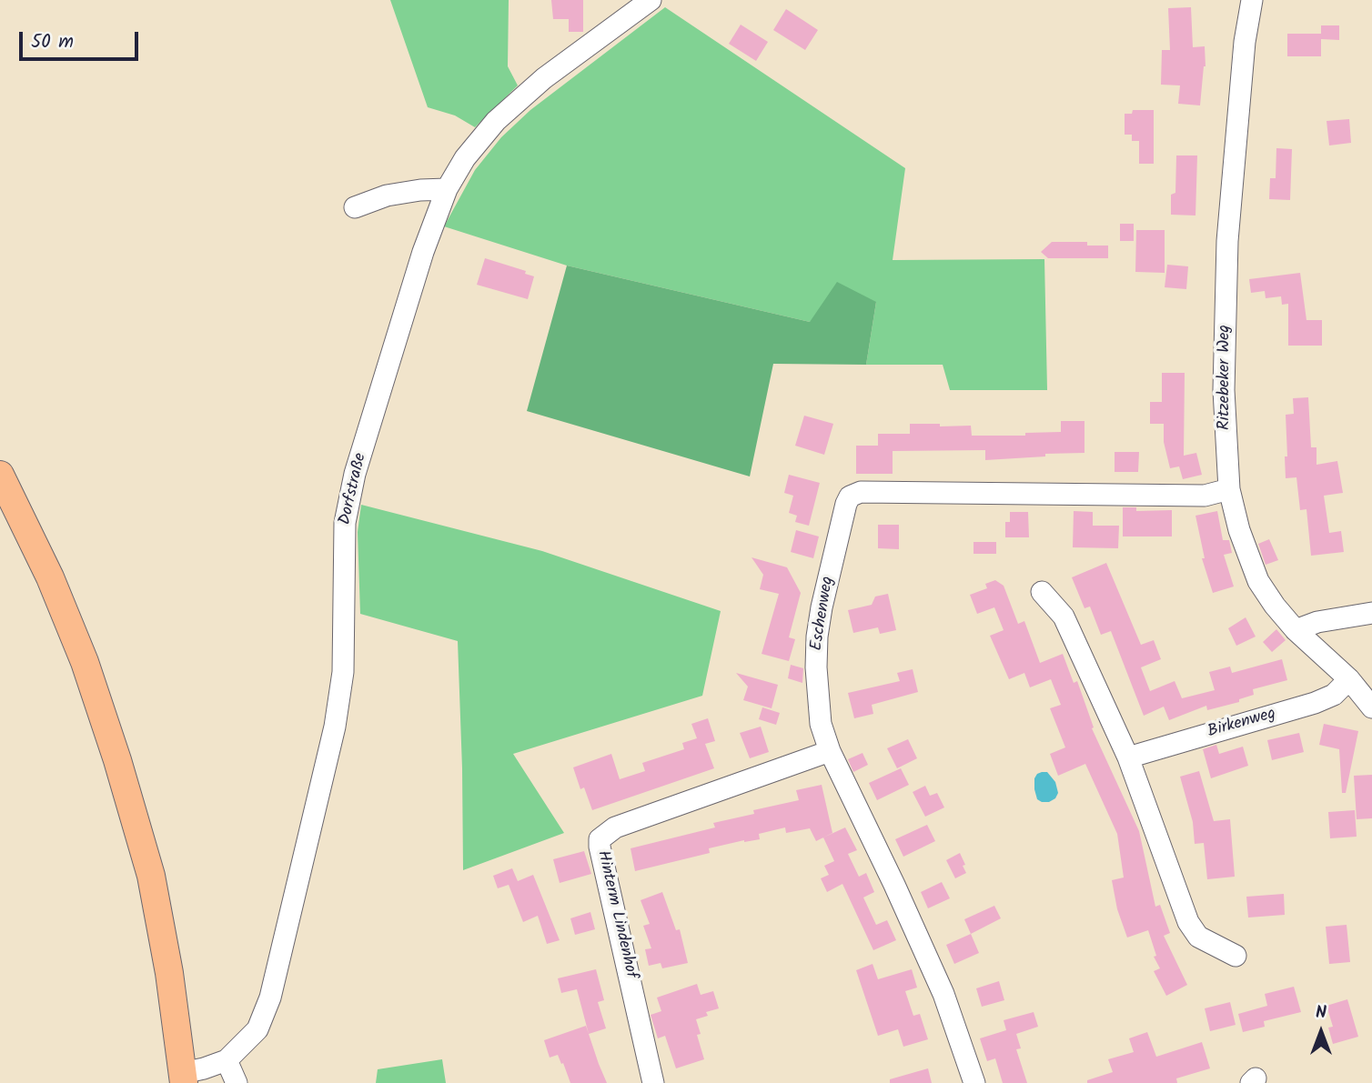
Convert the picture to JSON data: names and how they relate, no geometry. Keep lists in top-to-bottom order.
{
  "streets": {
    "street": [
      "Ritzebeker Weg",
      "Dorfstraße",
      "Eschenweg",
      "Birkenweg",
      "Hinterm Lindenhof"
    ]
  },
  "crossings": [
    ["Ritzebeker Weg", "Eschenweg"],
    ["Ritzebeker Weg", "Birkenweg"],
    ["Eschenweg", "Hinterm Lindenhof"]
  ],
  "scale_bar": "50 m",
  "north": "top"
}
